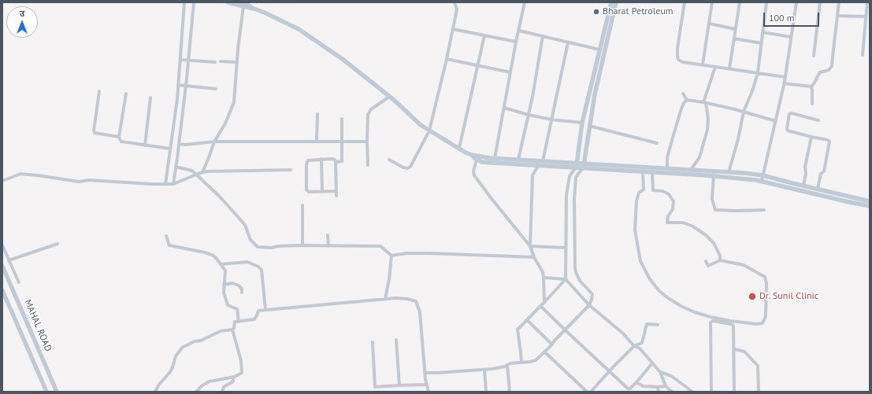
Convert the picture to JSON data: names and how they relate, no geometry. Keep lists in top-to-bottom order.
{
  "streets": {
    "street": ["MAHAL ROAD"]
  },
  "places": ["Bharat Petroleum", "Dr. Sunil Clinic"],
  "scale_bar": "100 m",
  "north": "top"
}
